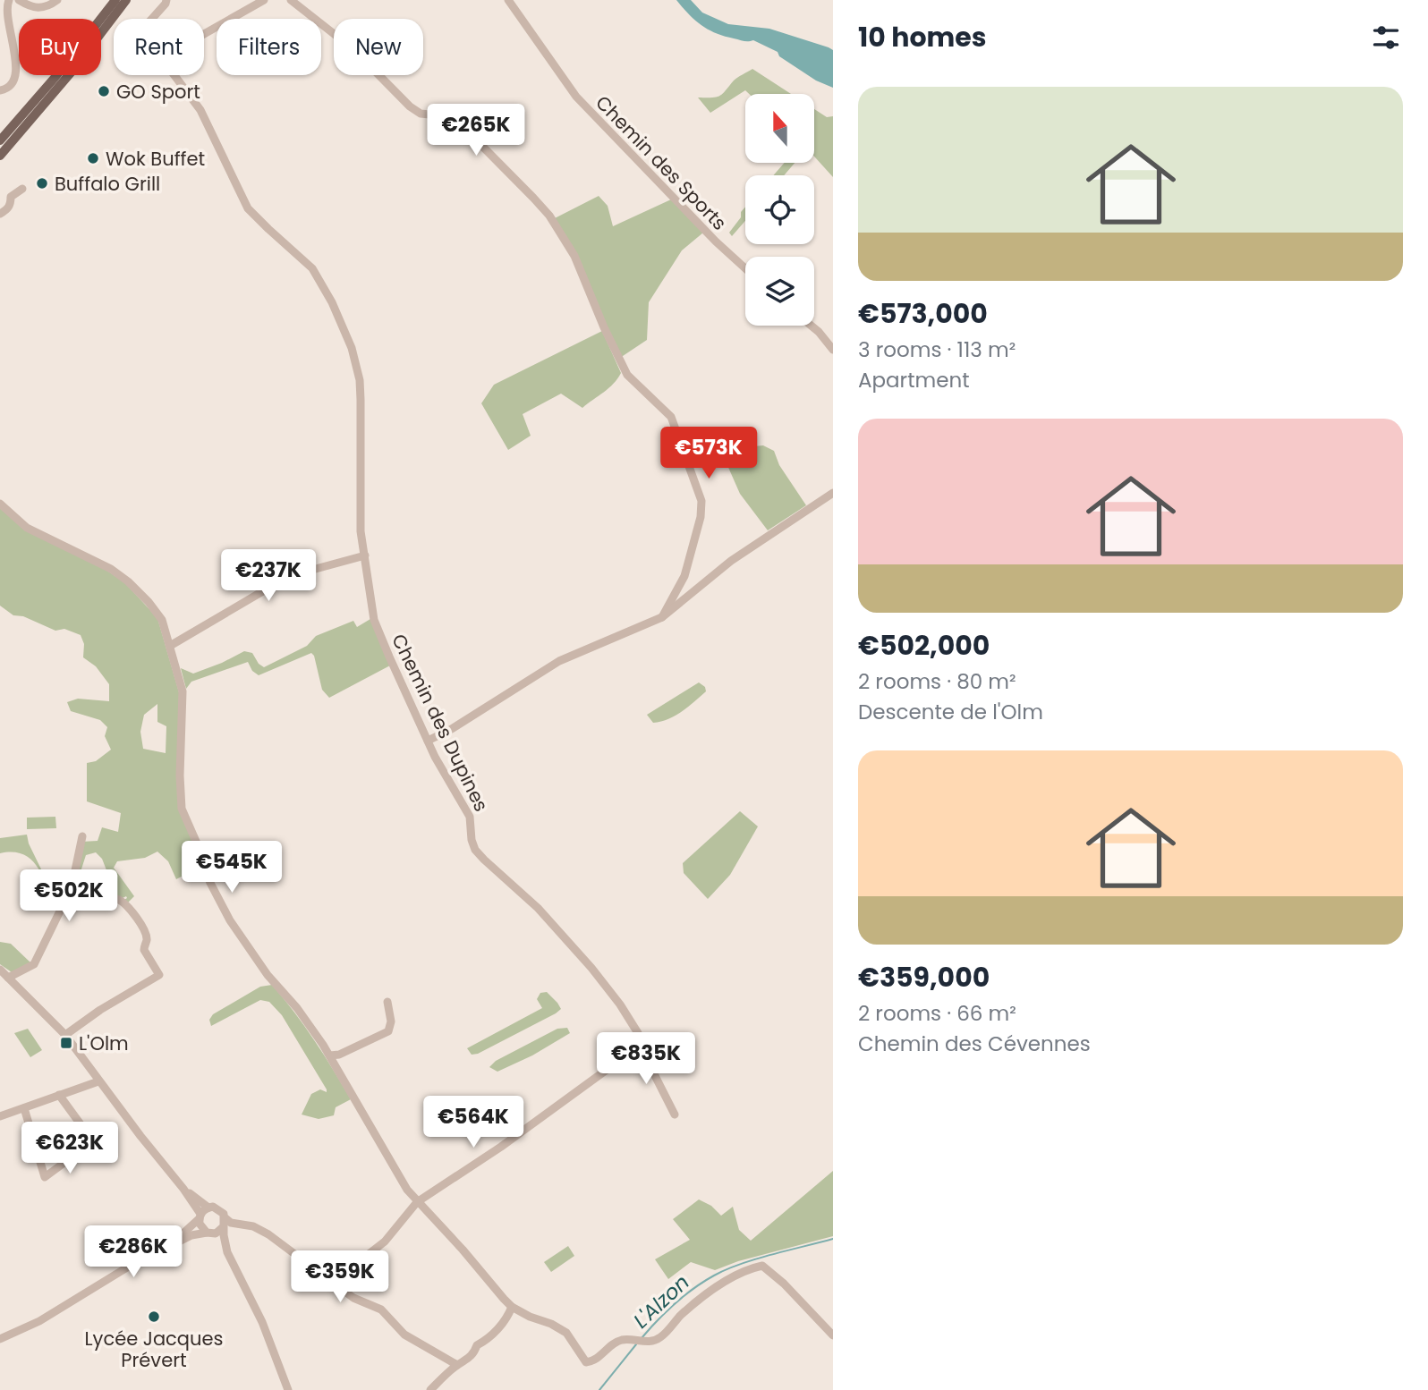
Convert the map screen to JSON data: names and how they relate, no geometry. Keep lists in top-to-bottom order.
{
  "streets": {
    "street": ["Chemin des Sports", "Chemin des Dupines"]
  },
  "water": ["L'Alzon"],
  "places": {
    "other": [
      "GO Sport",
      "Wok Buffet",
      "Buffalo Grill",
      "Lycée Jacques Prévert"
    ],
    "transit": ["L'Olm"]
  },
  "north": "top",
  "page": {
    "heading": "10 homes",
    "chip": [
      "Buy",
      "Rent",
      "Filters",
      "New"
    ],
    "list": [
      {
        "name": "€573,000",
        "note": "3 rooms · 113 m² · Apartment"
      },
      {
        "name": "€502,000",
        "note": "2 rooms · 80 m² · Descente de l'Olm"
      },
      {
        "name": "€359,000",
        "note": "2 rooms · 66 m² · Chemin des Cévennes"
      }
    ],
    "price": [
      "€265K",
      "€573K",
      "€237K",
      "€545K",
      "€502K",
      "€835K",
      "€564K",
      "€623K",
      "€286K",
      "€359K"
    ]
  }
}
